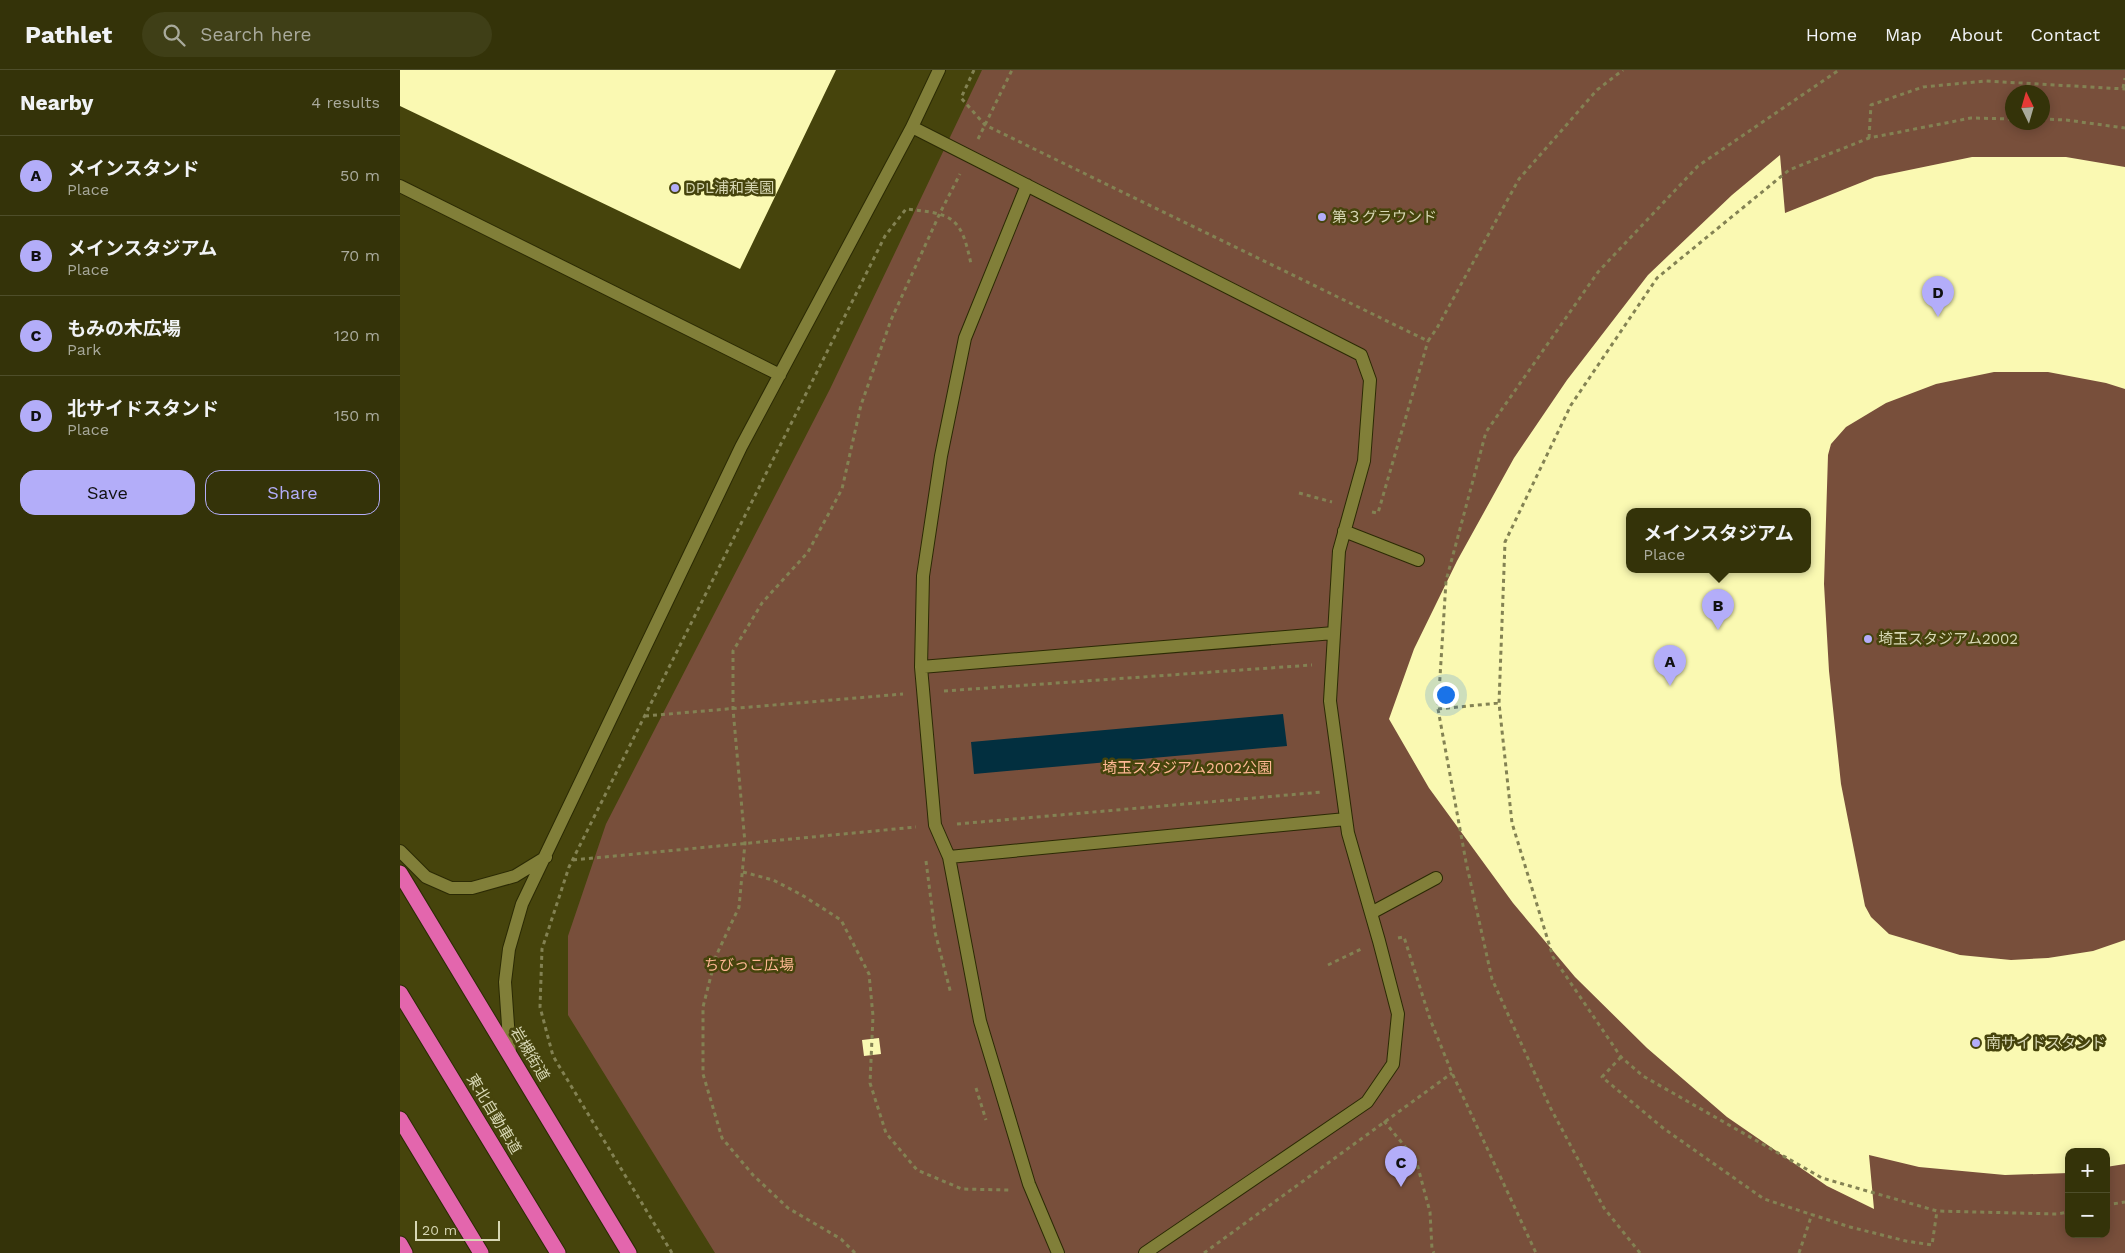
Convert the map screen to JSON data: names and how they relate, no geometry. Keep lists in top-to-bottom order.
{
  "streets": {
    "highway": ["岩槻街道", "東北自動車道"]
  },
  "parks": ["埼玉スタジアム2002公園", "ちびっこ広場"],
  "places": [
    "DPL浦和美園",
    "第３グラウンド",
    "埼玉スタジアム2002",
    "南サイドスタンド"
  ],
  "scale_bar": "20 m",
  "north": "top",
  "page": {
    "header": "Pathlet",
    "search": "Search here",
    "nav": [
      "Home",
      "Map",
      "About",
      "Contact"
    ],
    "heading": ["Nearby", "4 results"],
    "list": [
      {
        "mark": "A",
        "name": "メインスタンド",
        "note": "Place",
        "value": "50 m"
      },
      {
        "mark": "B",
        "name": "メインスタジアム",
        "note": "Place",
        "value": "70 m"
      },
      {
        "mark": "C",
        "name": "もみの木広場",
        "note": "Park",
        "value": "120 m"
      },
      {
        "mark": "D",
        "name": "北サイドスタンド",
        "note": "Place",
        "value": "150 m"
      }
    ],
    "pins": [
      "D",
      "B",
      "A",
      "C"
    ],
    "buttons": ["Save", "Share"],
    "popup": ["メインスタジアム", "Place"],
    "map_buttons": ["+", "−"],
    "scale": "20 m"
  }
}
